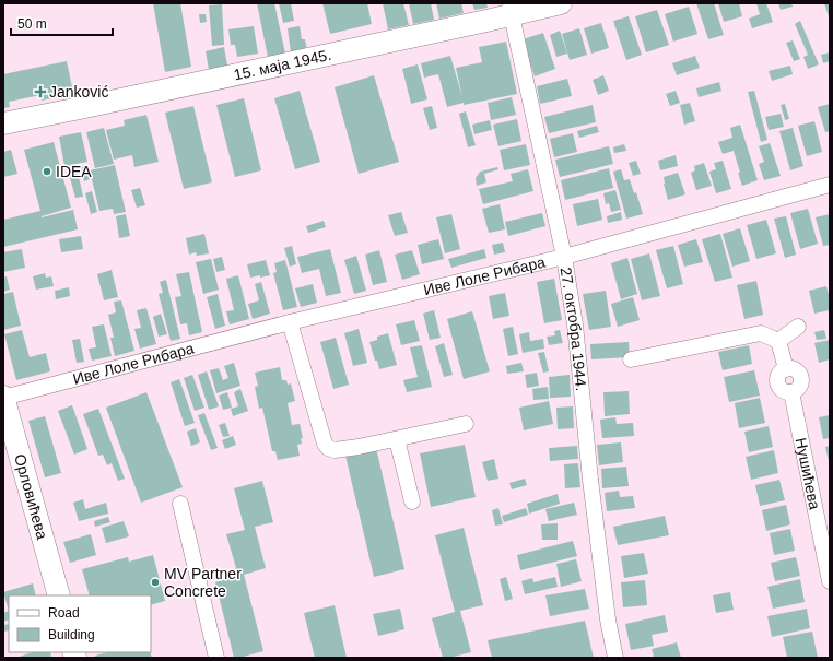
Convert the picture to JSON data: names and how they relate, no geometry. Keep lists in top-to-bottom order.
{
  "streets": {
    "street": [
      "15. маја 1945.",
      "Иве Лоле Рибара",
      "27. октобра 1944.",
      "Нушићева",
      "Орловићева"
    ]
  },
  "crossings": [
    ["15. маја 1945.", "27. октобра 1944."],
    ["Иве Лоле Рибара", "27. октобра 1944."],
    ["Иве Лоле Рибара", "Орловићева"]
  ],
  "places": {
    "health": ["Janković"],
    "other": ["IDEA", "MV Partner Concrete"]
  },
  "legend": ["Road", "Building"],
  "scale_bar": "50 m"
}
